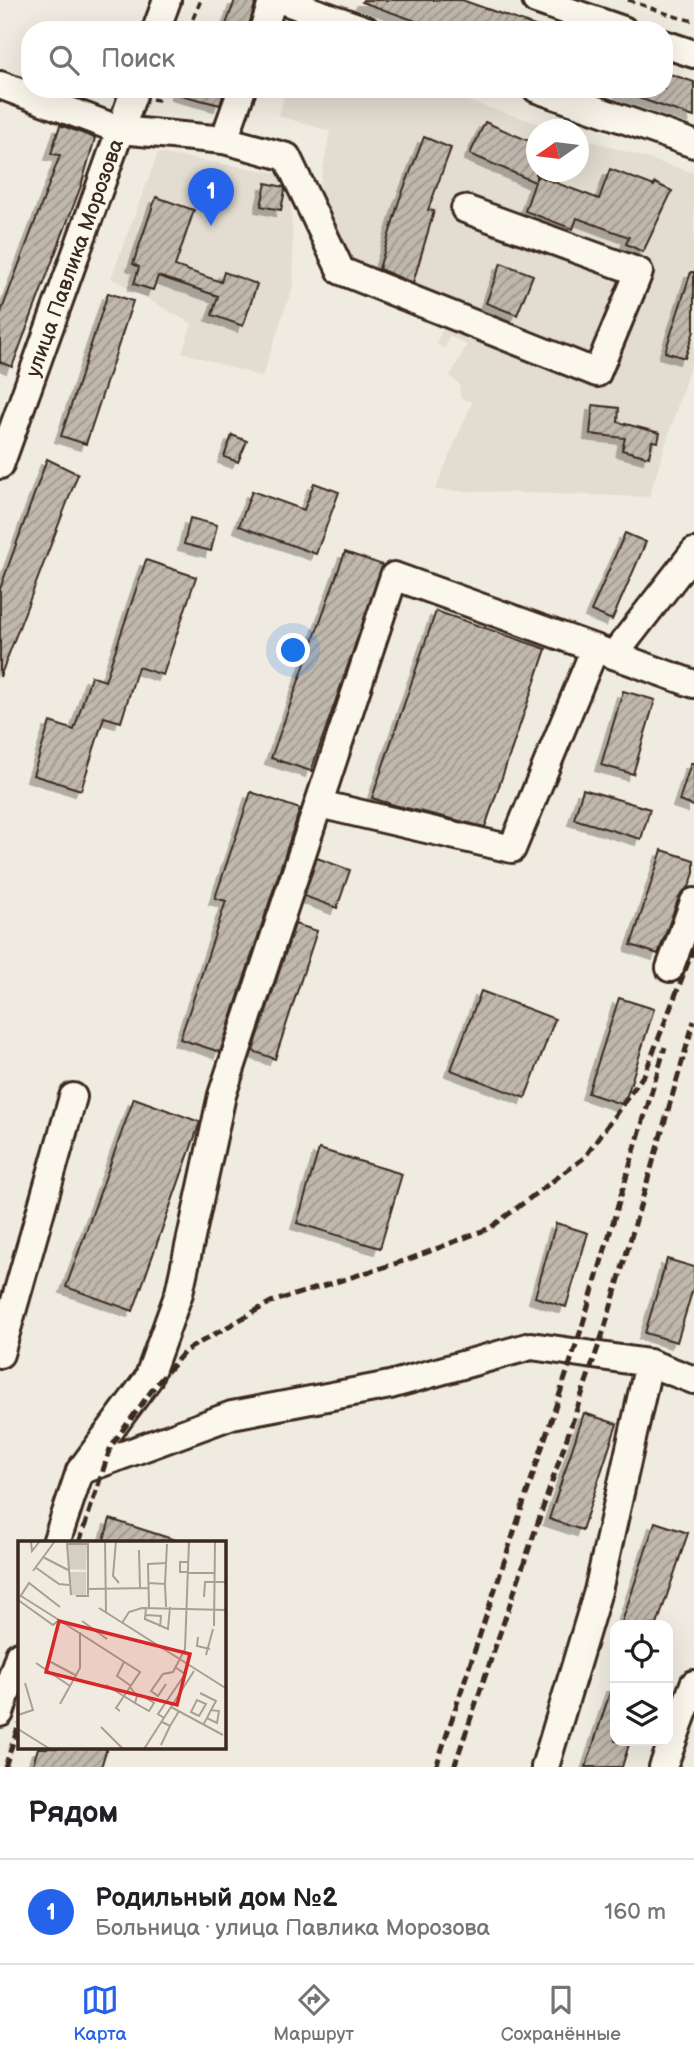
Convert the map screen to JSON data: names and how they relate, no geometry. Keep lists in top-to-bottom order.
{
  "streets": {
    "street": ["улица Павлика Морозова"]
  },
  "north": "left",
  "page": {
    "search": "Поиск",
    "pins": "1",
    "heading": "Рядом",
    "list": [
      {
        "mark": "1",
        "name": "Родильный дом №2",
        "note": "Больница · улица Павлика Морозова",
        "value": "160 m"
      }
    ],
    "nav": ["Карта", "Маршрут", "Сохранённые"]
  }
}
